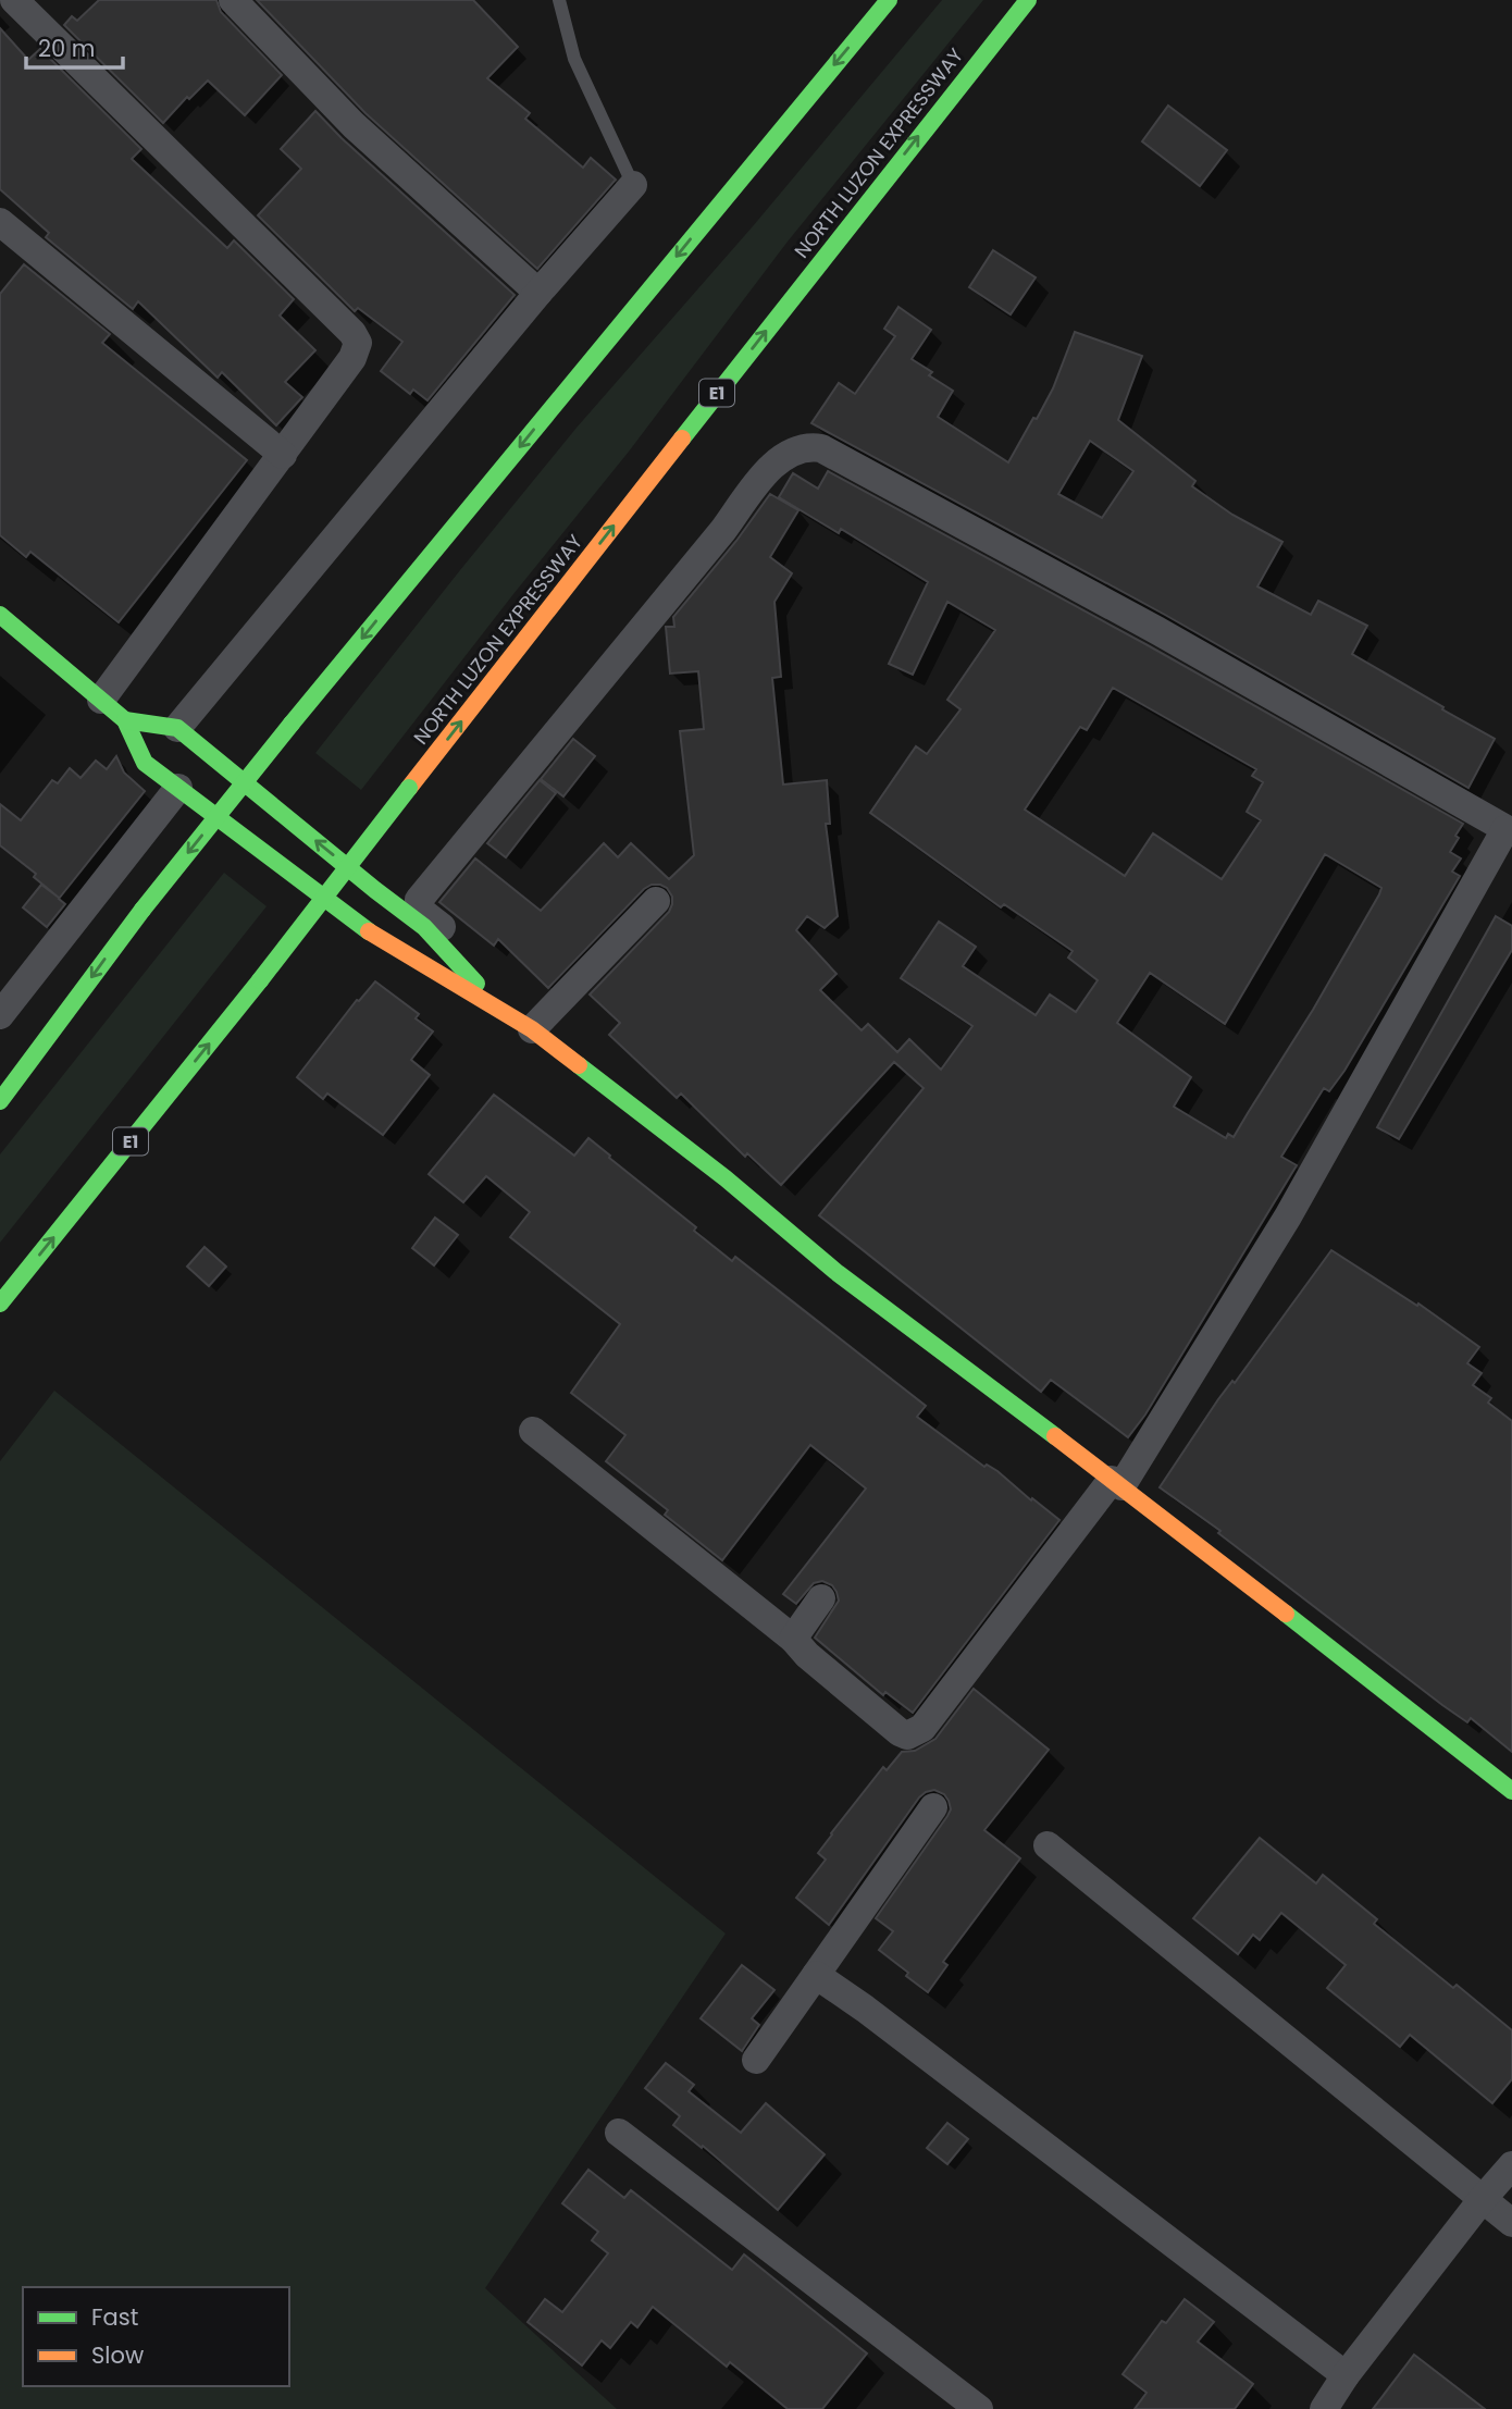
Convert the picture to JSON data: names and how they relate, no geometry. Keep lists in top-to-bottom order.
{
  "streets": {
    "main road": ["NORTH LUZON EXPRESSWAY", "E1"]
  },
  "legend": ["Fast", "Slow"],
  "scale_bar": "20 m"
}
